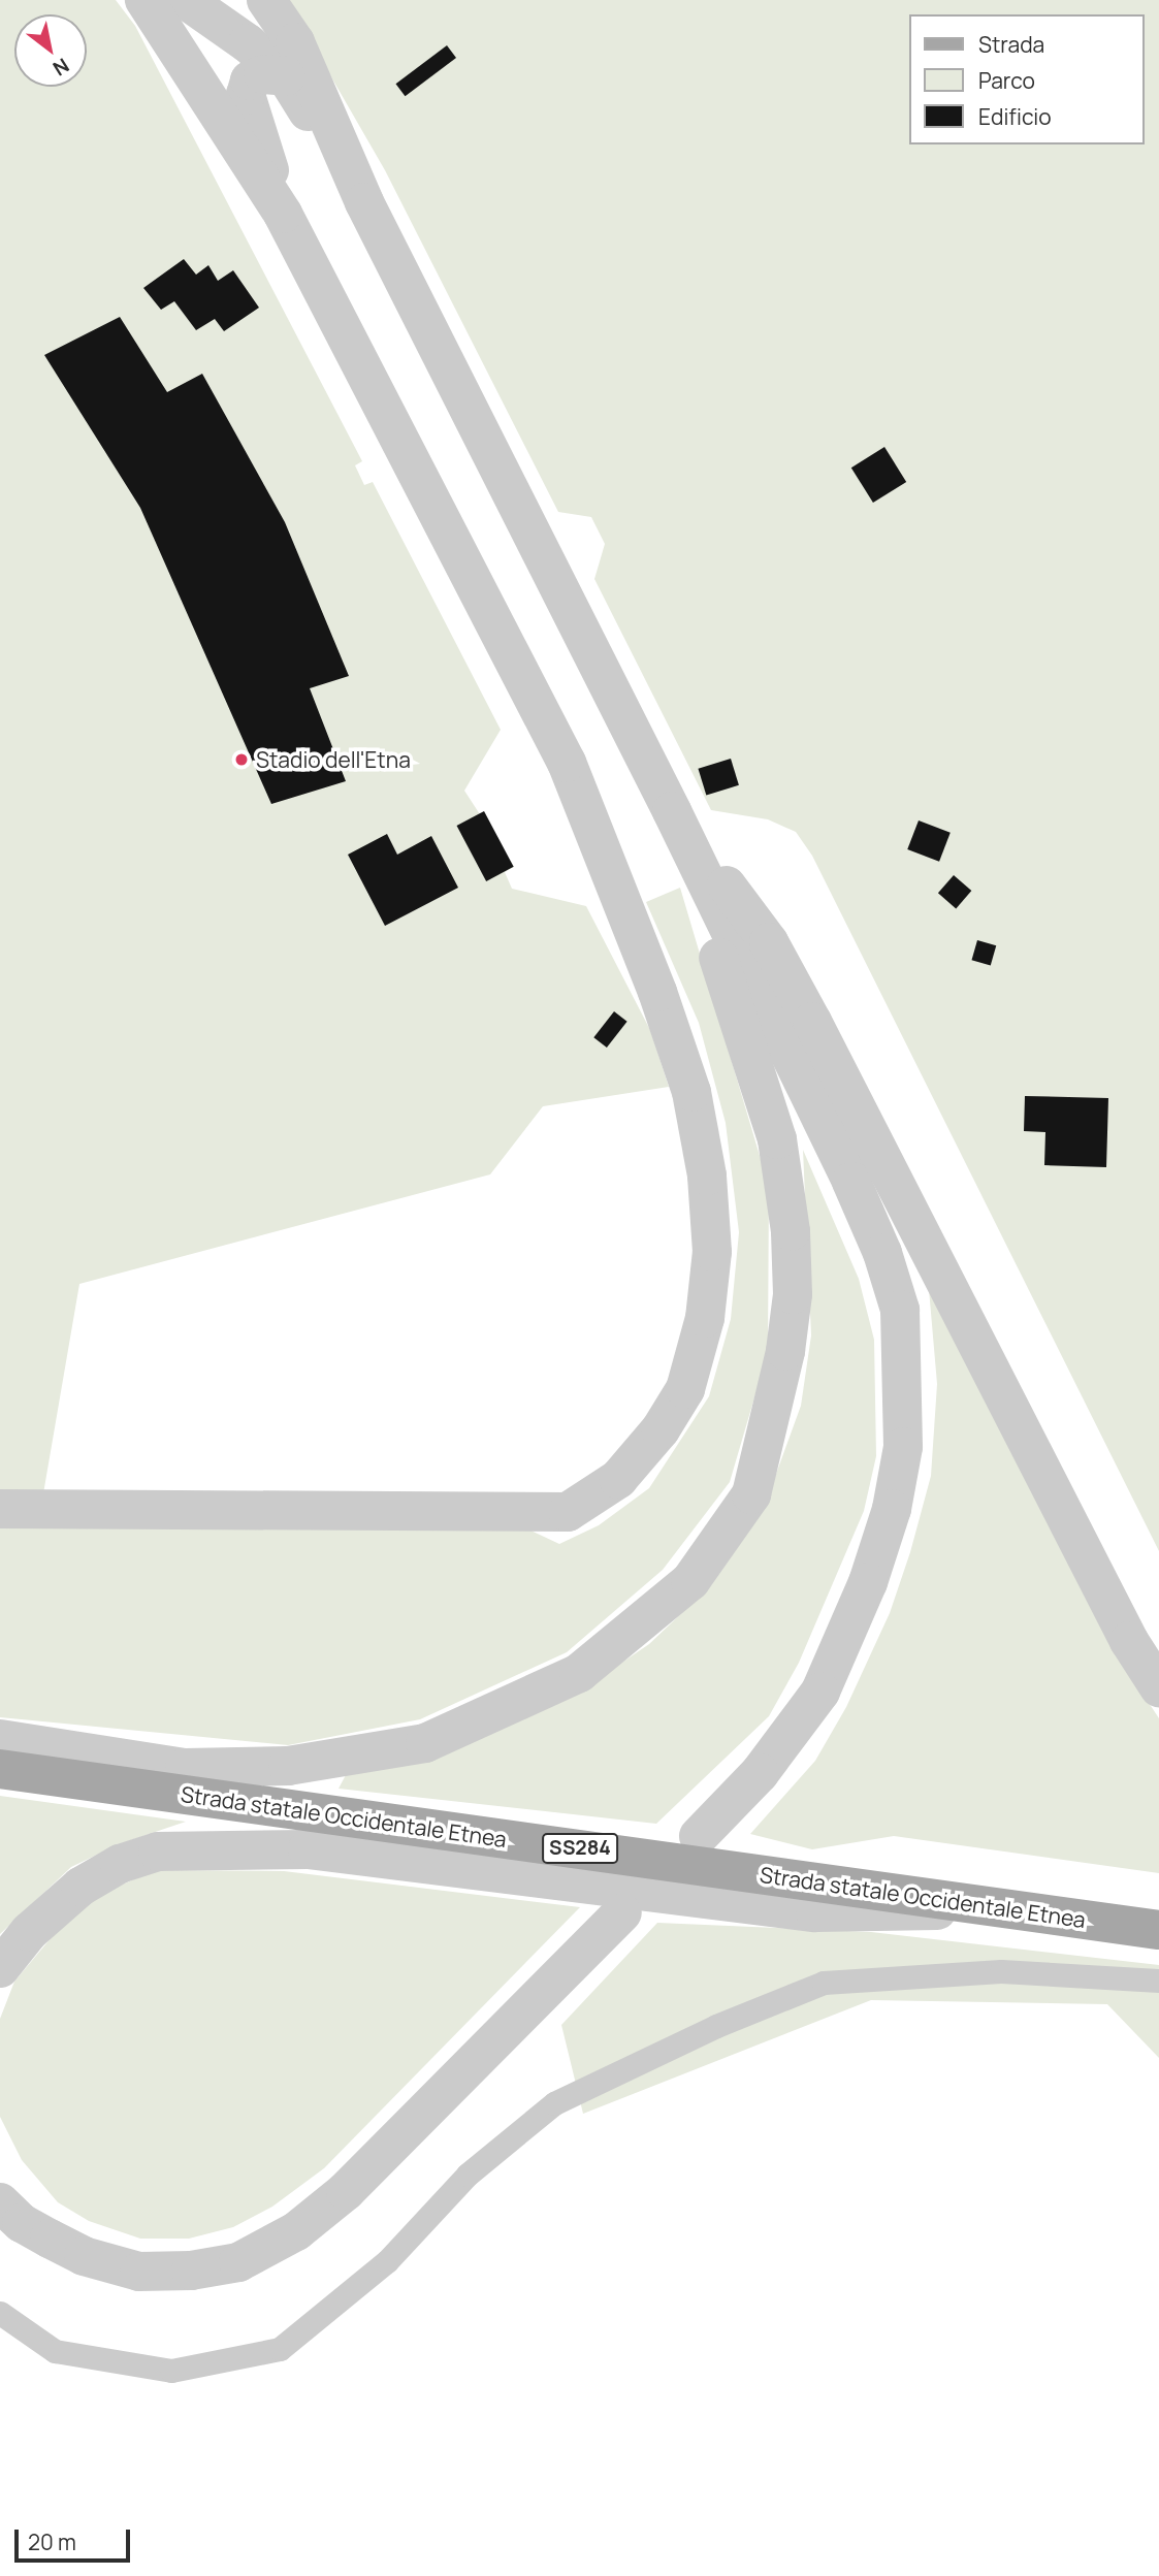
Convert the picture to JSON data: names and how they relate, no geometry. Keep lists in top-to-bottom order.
{
  "streets": {
    "main road": ["Strada statale Occidentale Etnea", "SS284"]
  },
  "places": ["Stadio dell'Etna"],
  "legend": ["Strada", "Parco", "Edificio"],
  "scale_bar": "20 m",
  "north": "bottom right"
}
